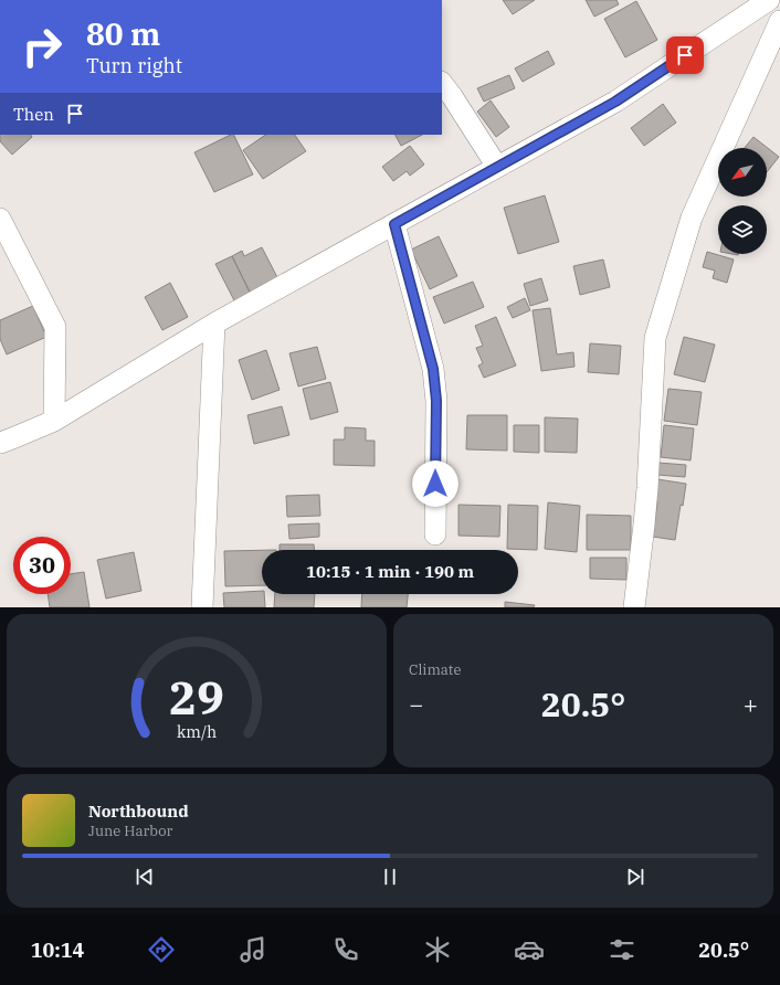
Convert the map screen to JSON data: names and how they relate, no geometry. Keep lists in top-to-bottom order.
{
  "north": "bottom left",
  "page": {
    "turn": ["80 m", "Turn right"],
    "then": "Then",
    "limit": "30",
    "trip": "10:15 · 1 min · 190 m",
    "tile": "Climate",
    "heat": ["−", "20.5°", "+"],
    "song": ["Northbound", "June Harbor"],
    "tabs": ["10:14", "20.5°"],
    "gauge": ["29", "km/h"]
  }
}
